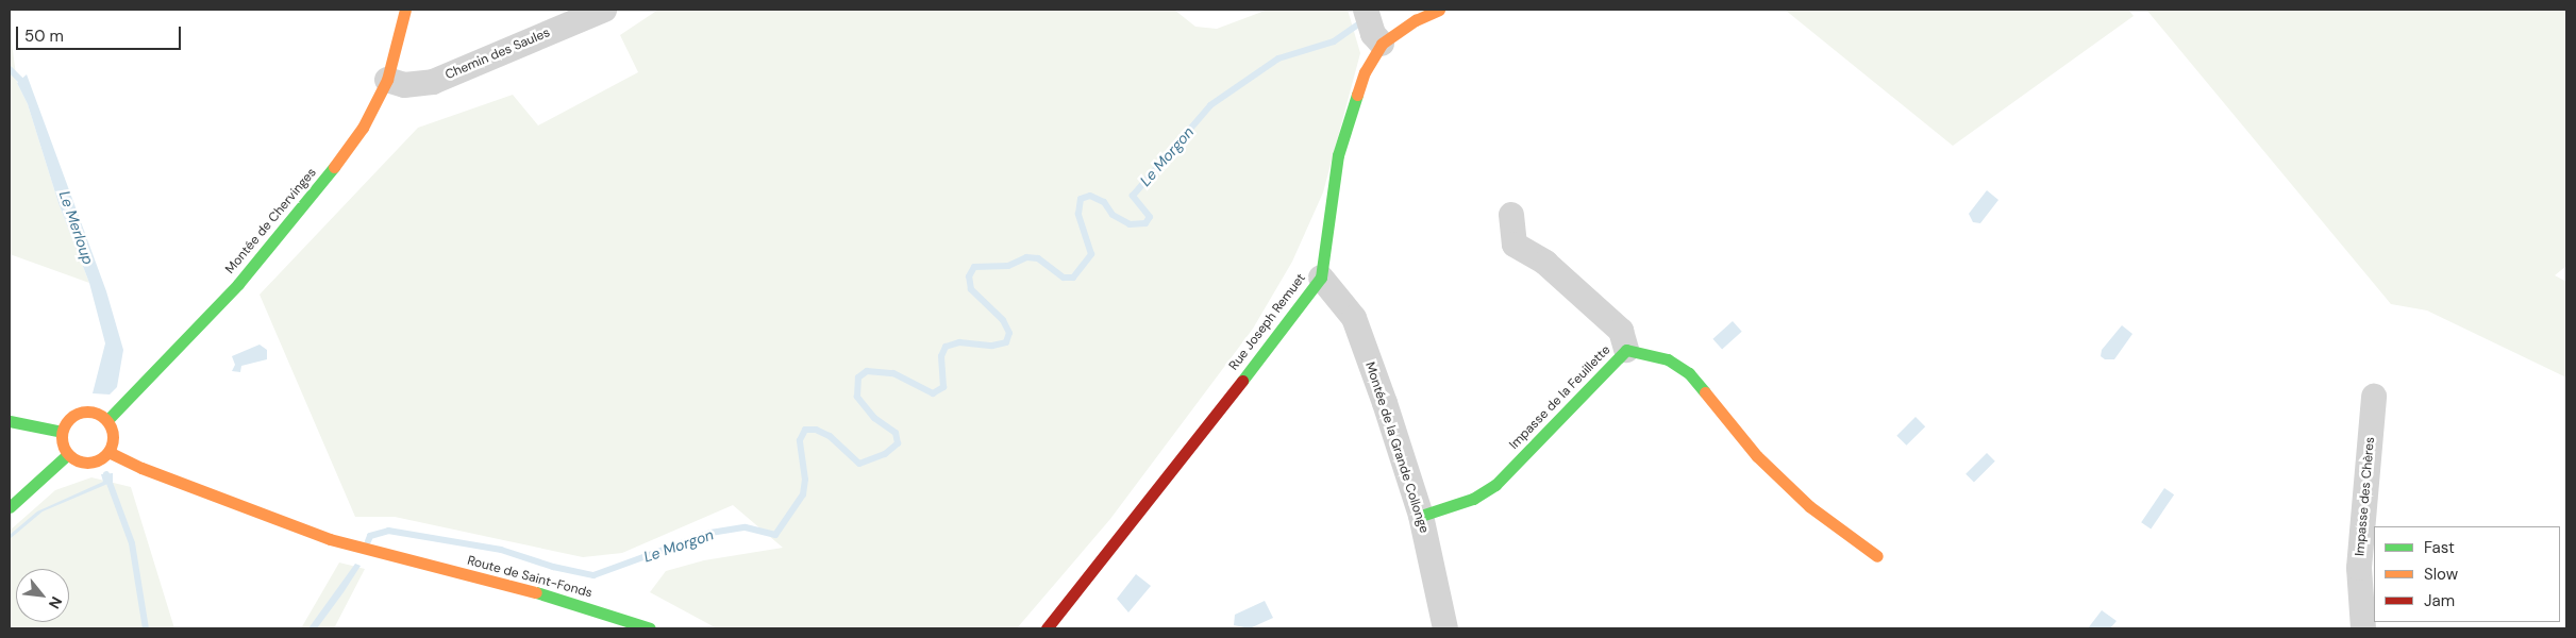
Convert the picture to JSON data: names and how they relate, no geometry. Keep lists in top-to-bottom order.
{
  "streets": {
    "street": [
      "Chemin des Saules",
      "Montée de Chervinges",
      "Rue Joseph Remuet",
      "Impasse de la Feuillette",
      "Montée de la Grande Collonge",
      "Impasse des Chères",
      "Route de Saint-Fonds"
    ]
  },
  "crossings": [
    ["Chemin des Saules", "Montée de Chervinges"],
    ["Montée de Chervinges", "Route de Saint-Fonds"],
    ["Rue Joseph Remuet", "Montée de la Grande Collonge"],
    ["Impasse de la Feuillette", "Montée de la Grande Collonge"]
  ],
  "water": ["Le Morgon", "Le Merloup"],
  "legend": ["Fast", "Slow", "Jam"],
  "scale_bar": "50 m",
  "north": "bottom right"
}
